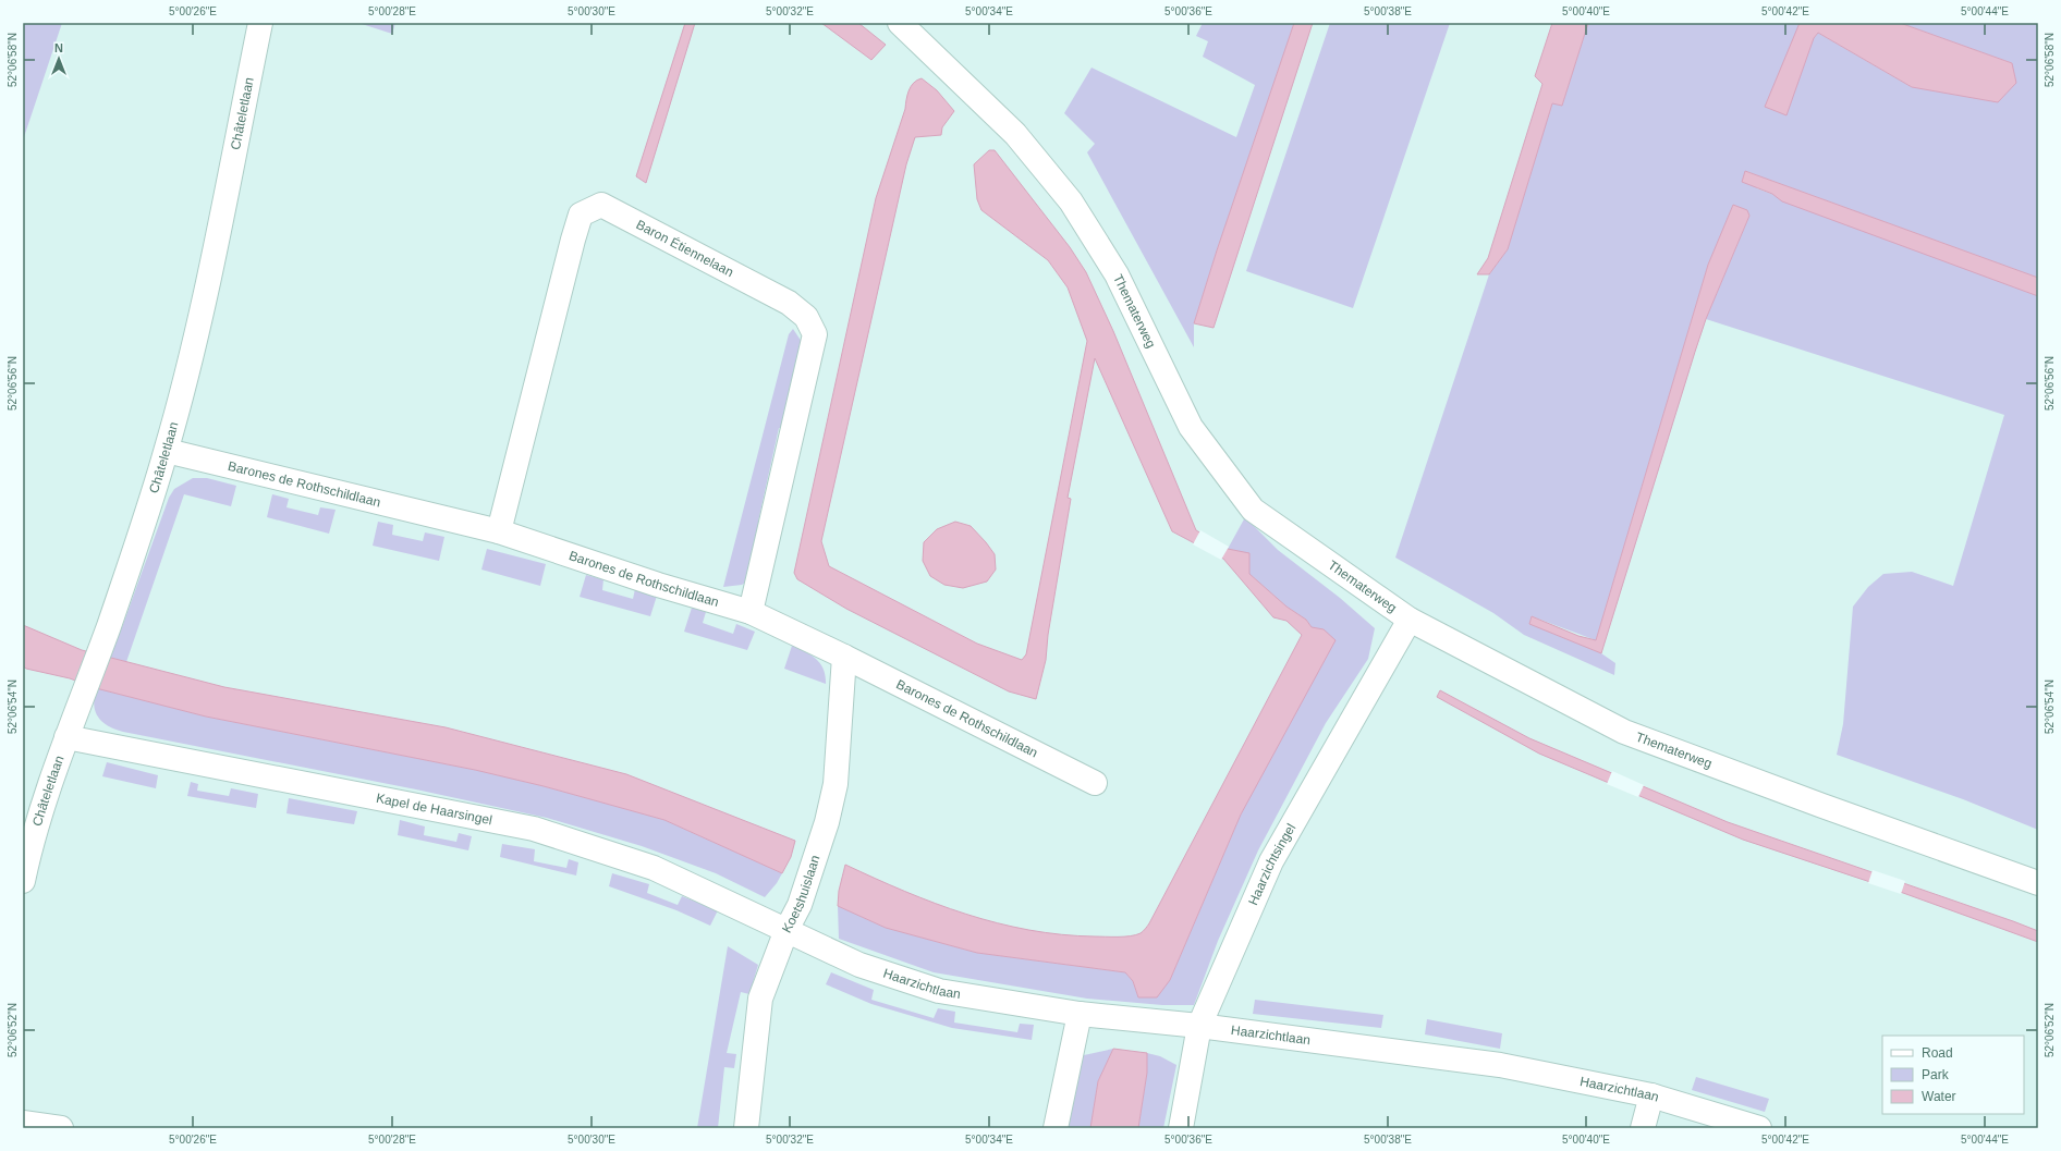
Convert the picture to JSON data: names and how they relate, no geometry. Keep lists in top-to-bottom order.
{
  "streets": {
    "street": [
      "Châteletlaan",
      "Baron Étiennelaan",
      "Thematerweg",
      "Barones de Rothschildlaan",
      "Kapel de Haarsingel",
      "Haarzichtsingel",
      "Koetshuislaan",
      "Haarzichtlaan"
    ]
  },
  "crossings": [
    ["Châteletlaan", "Barones de Rothschildlaan"],
    ["Châteletlaan", "Kapel de Haarsingel"],
    ["Baron Étiennelaan", "Barones de Rothschildlaan"],
    ["Thematerweg", "Haarzichtsingel"],
    ["Barones de Rothschildlaan", "Koetshuislaan"],
    ["Kapel de Haarsingel", "Koetshuislaan"],
    ["Kapel de Haarsingel", "Haarzichtlaan"],
    ["Haarzichtsingel", "Haarzichtlaan"],
    ["Koetshuislaan", "Haarzichtlaan"]
  ],
  "legend": ["Road", "Park", "Water"],
  "north": "top",
  "coordinates": [
    "5°00'26\"E",
    "5°00'28\"E",
    "5°00'30\"E",
    "5°00'32\"E",
    "5°00'34\"E",
    "5°00'36\"E",
    "5°00'38\"E",
    "5°00'40\"E",
    "5°00'42\"E",
    "5°00'44\"E",
    "52°06'58\"N",
    "52°06'56\"N",
    "52°06'54\"N",
    "52°06'52\"N"
  ]
}
